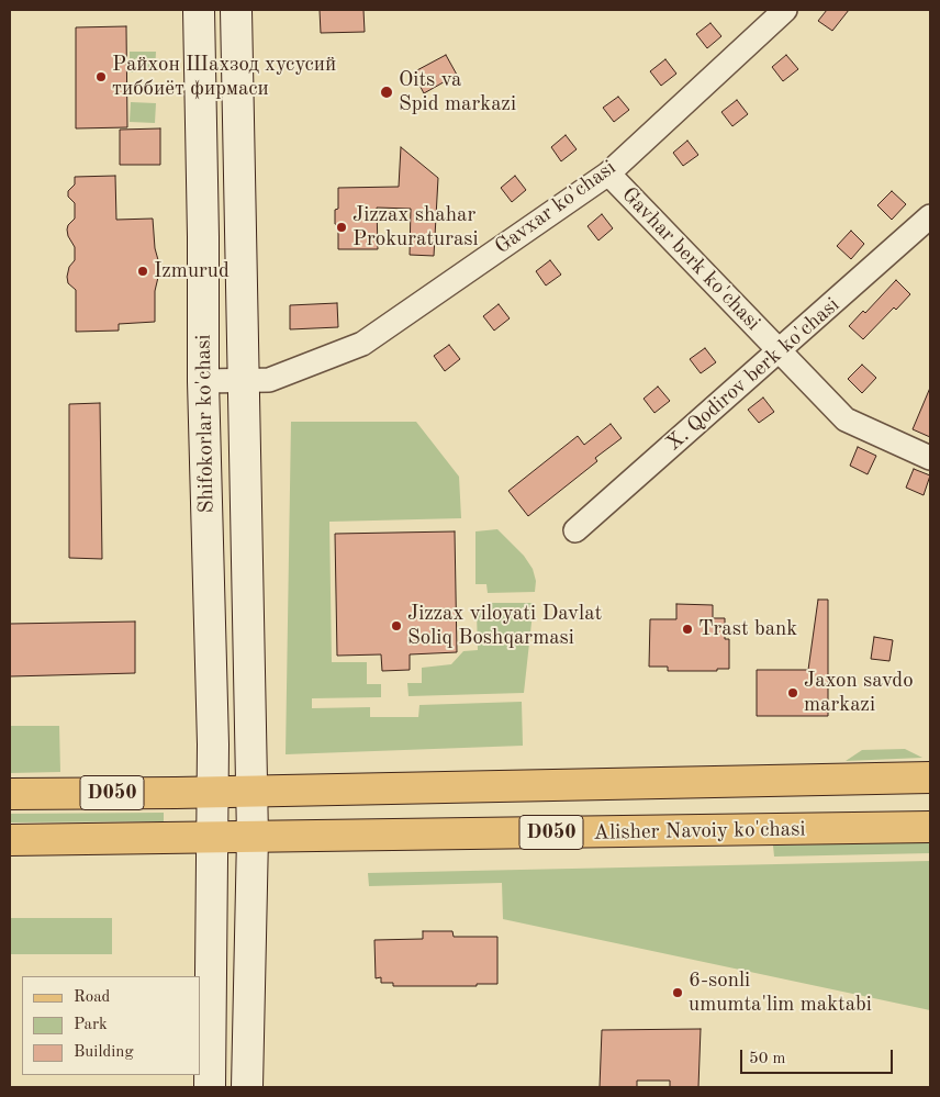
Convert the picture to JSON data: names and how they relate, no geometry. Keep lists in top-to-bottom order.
{
  "streets": {
    "main road": ["Shifokorlar ko'chasi", "D050", "Alisher Navoiy ko'chasi"],
    "street": ["Gavxar ko'chasi", "Gavhar berk ko'chasi", "X. Qodirov berk ko'chasi"]
  },
  "crossings": [
    ["Gavxar ko'chasi", "Gavhar berk ko'chasi"],
    ["Gavxar ko'chasi", "Shifokorlar ko'chasi"],
    ["Gavhar berk ko'chasi", "X. Qodirov berk ko'chasi"],
    ["Shifokorlar ko'chasi", "D050"],
    ["Shifokorlar ko'chasi", "Alisher Navoiy ko'chasi"]
  ],
  "places": [
    "Райхон Шахзод хусусий тиббиёт фирмаси",
    "Oits va Spid markazi",
    "Jizzax shahar Prokuraturasi",
    "Izmurud",
    "Jizzax viloyati Davlat Soliq Boshqarmasi",
    "Trast bank",
    "Jaxon savdo markazi",
    "6-sonli umumta'lim maktabi"
  ],
  "legend": ["Road", "Park", "Building"],
  "scale_bar": "50 m"
}
